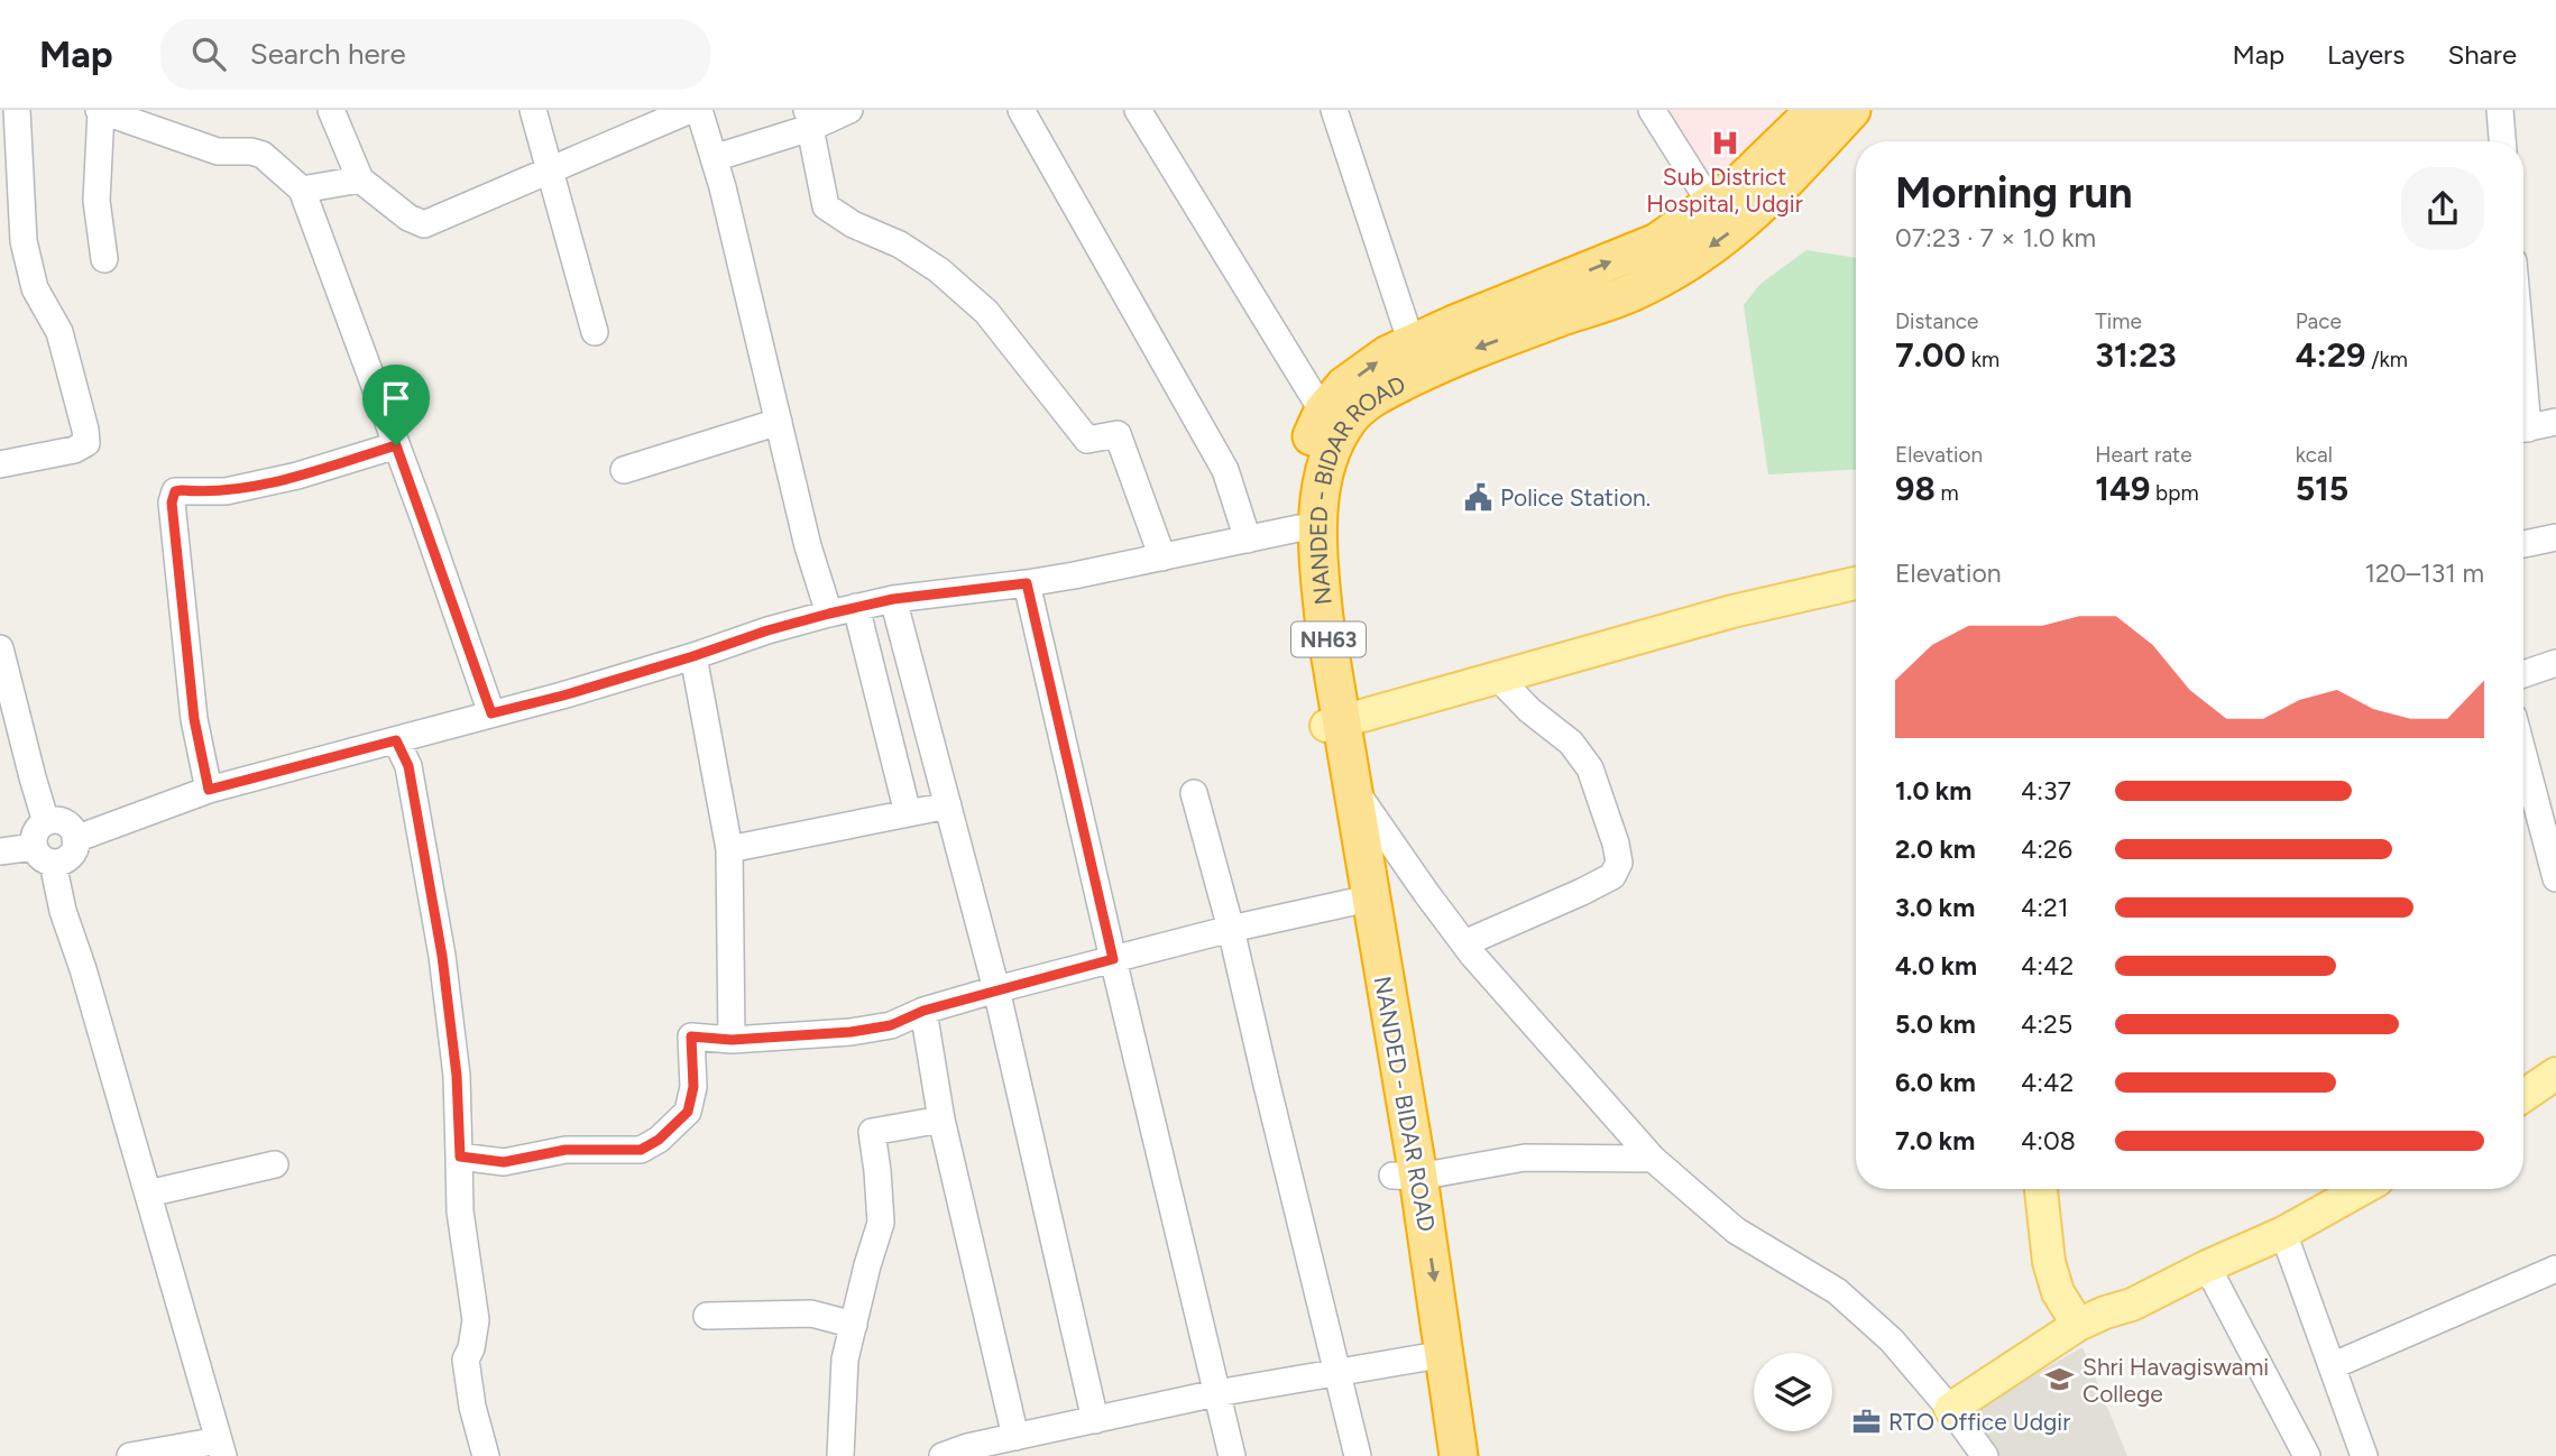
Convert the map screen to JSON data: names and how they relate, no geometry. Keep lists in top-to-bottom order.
{
  "streets": {
    "highway": ["NANDED - BIDAR ROAD", "NH63"]
  },
  "places": {
    "hospital": ["Sub District Hospital, Udgir"],
    "public building": ["Police Station."],
    "school or university": ["Shri Havagiswami College"],
    "office": ["RTO Office Udgir"]
  },
  "page": {
    "header": "Map",
    "search": "Search here",
    "nav": ["Map", "Layers", "Share"],
    "heading": ["Morning run", "07:23 · 7 × 1.0 km"],
    "stats": [
      ["Distance", "7.00 km"],
      ["Time", "31:23"],
      ["Pace", "4:29 /km"],
      ["Elevation", "98 m"],
      ["Heart rate", "149 bpm"],
      ["kcal", "515"]
    ],
    "chart": ["Elevation", "120–131 m"],
    "list": [
      {
        "name": "1.0 km",
        "note": "4:37"
      },
      {
        "name": "2.0 km",
        "note": "4:26"
      },
      {
        "name": "3.0 km",
        "note": "4:21"
      },
      {
        "name": "4.0 km",
        "note": "4:42"
      },
      {
        "name": "5.0 km",
        "note": "4:25"
      },
      {
        "name": "6.0 km",
        "note": "4:42"
      },
      {
        "name": "7.0 km",
        "note": "4:08"
      }
    ]
  }
}
